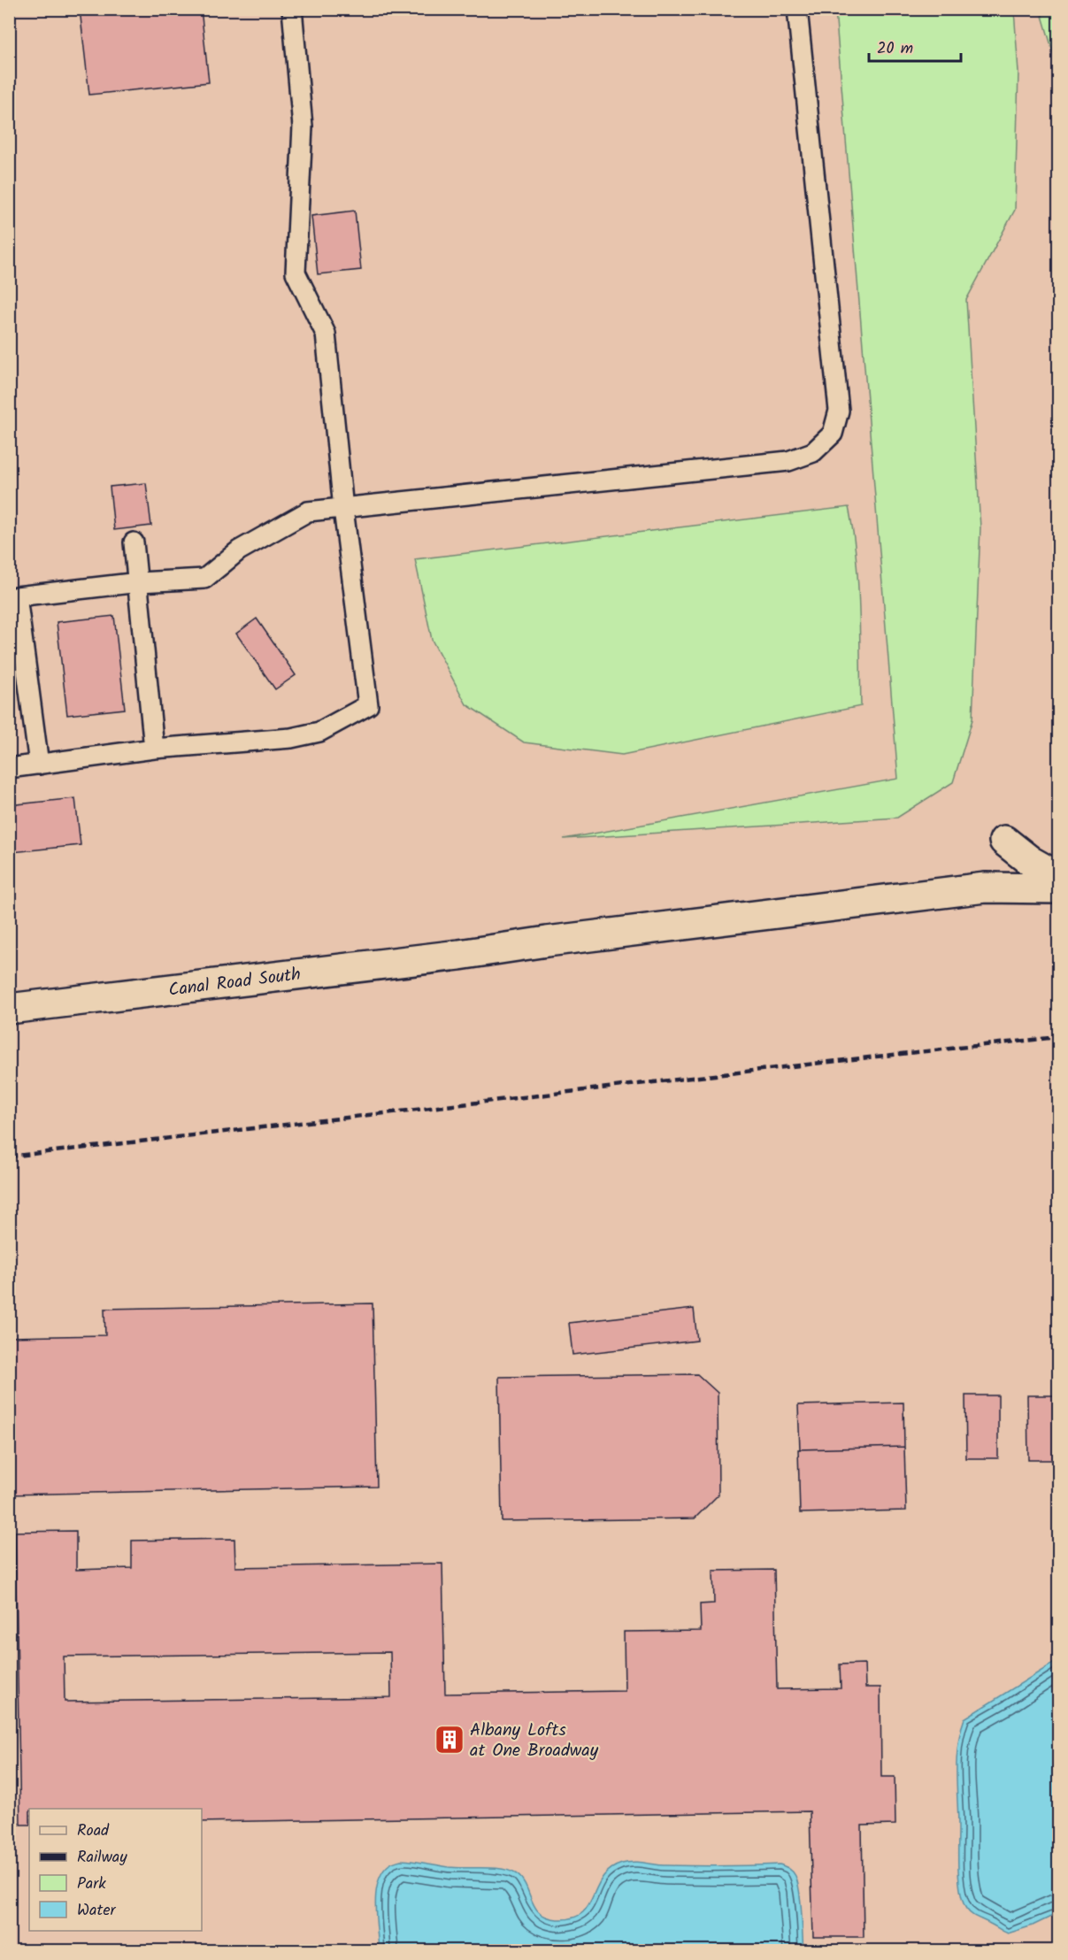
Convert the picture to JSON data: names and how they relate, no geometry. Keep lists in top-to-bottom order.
{
  "streets": {
    "street": ["Canal Road South"]
  },
  "places": {
    "building": ["Albany Lofts at One Broadway"]
  },
  "legend": [
    "Road",
    "Railway",
    "Park",
    "Water"
  ],
  "scale_bar": "20 m"
}
